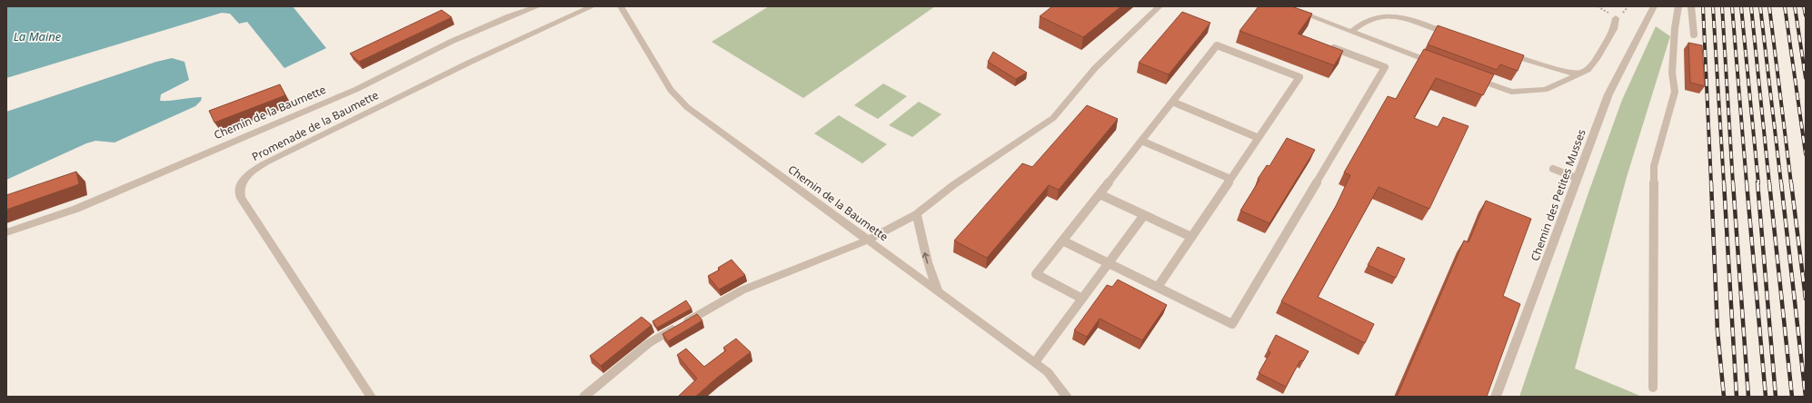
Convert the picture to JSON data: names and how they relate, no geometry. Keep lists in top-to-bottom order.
{
  "streets": {
    "street": ["Chemin de la Baumette", "Promenade de la Baumette", "Chemin des Petites Musses"]
  },
  "water": ["La Maine"]
}
